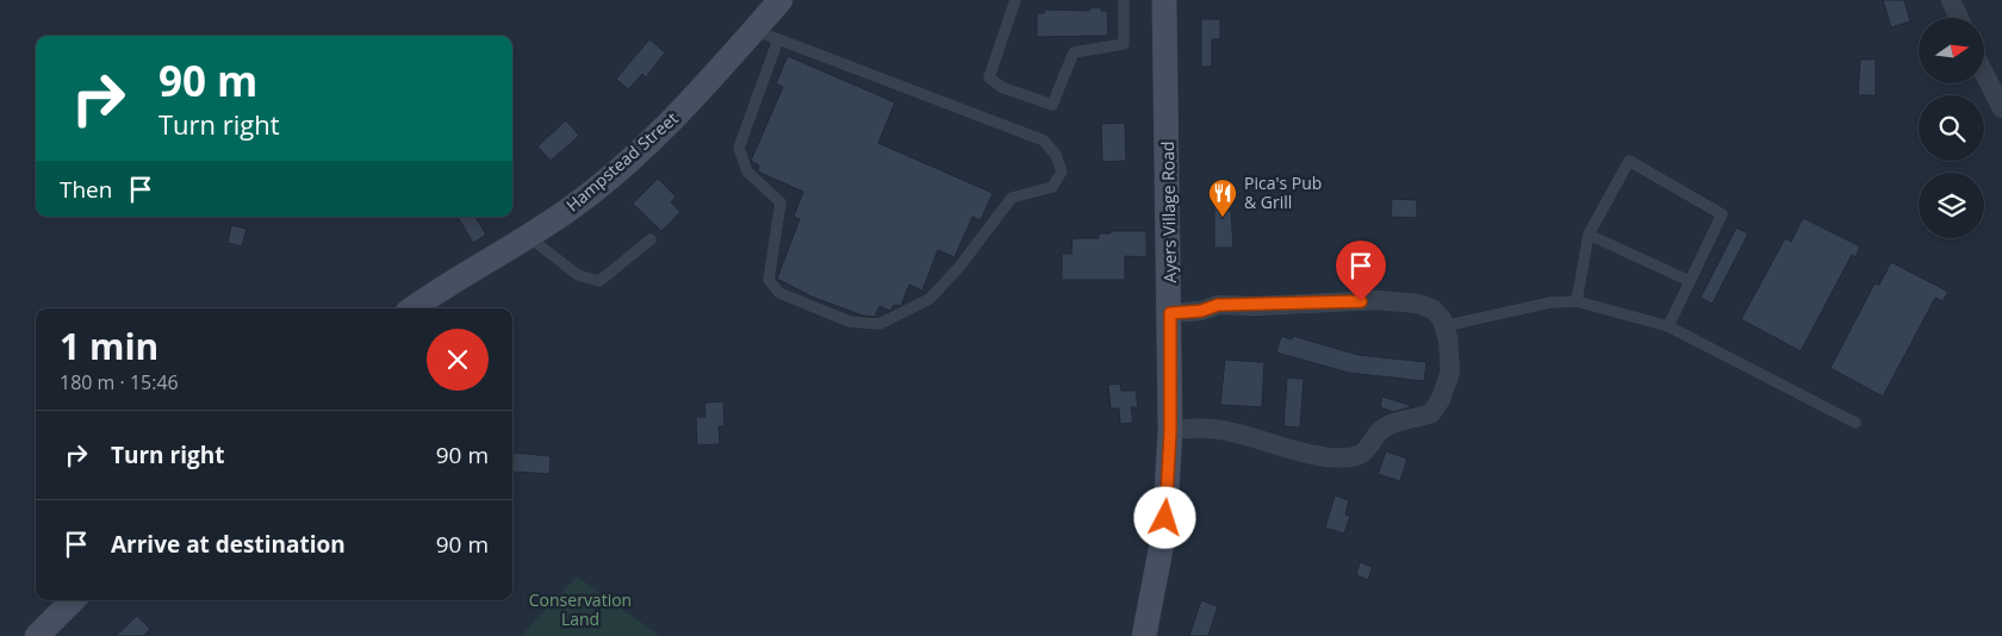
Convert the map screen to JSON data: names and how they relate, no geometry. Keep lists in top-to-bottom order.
{
  "streets": {
    "main road": ["Hampstead Street", "Ayers Village Road"]
  },
  "parks": ["Conservation Land"],
  "places": {
    "restaurant": ["Pica's Pub & Grill"]
  },
  "north": "right",
  "page": {
    "turn": ["90 m", "Turn right"],
    "then": "Then",
    "heading": ["1 min", "180 m · 15:46"],
    "list": [
      {
        "name": "Turn right",
        "value": "90 m"
      },
      {
        "name": "Arrive at destination",
        "value": "90 m"
      }
    ]
  }
}
